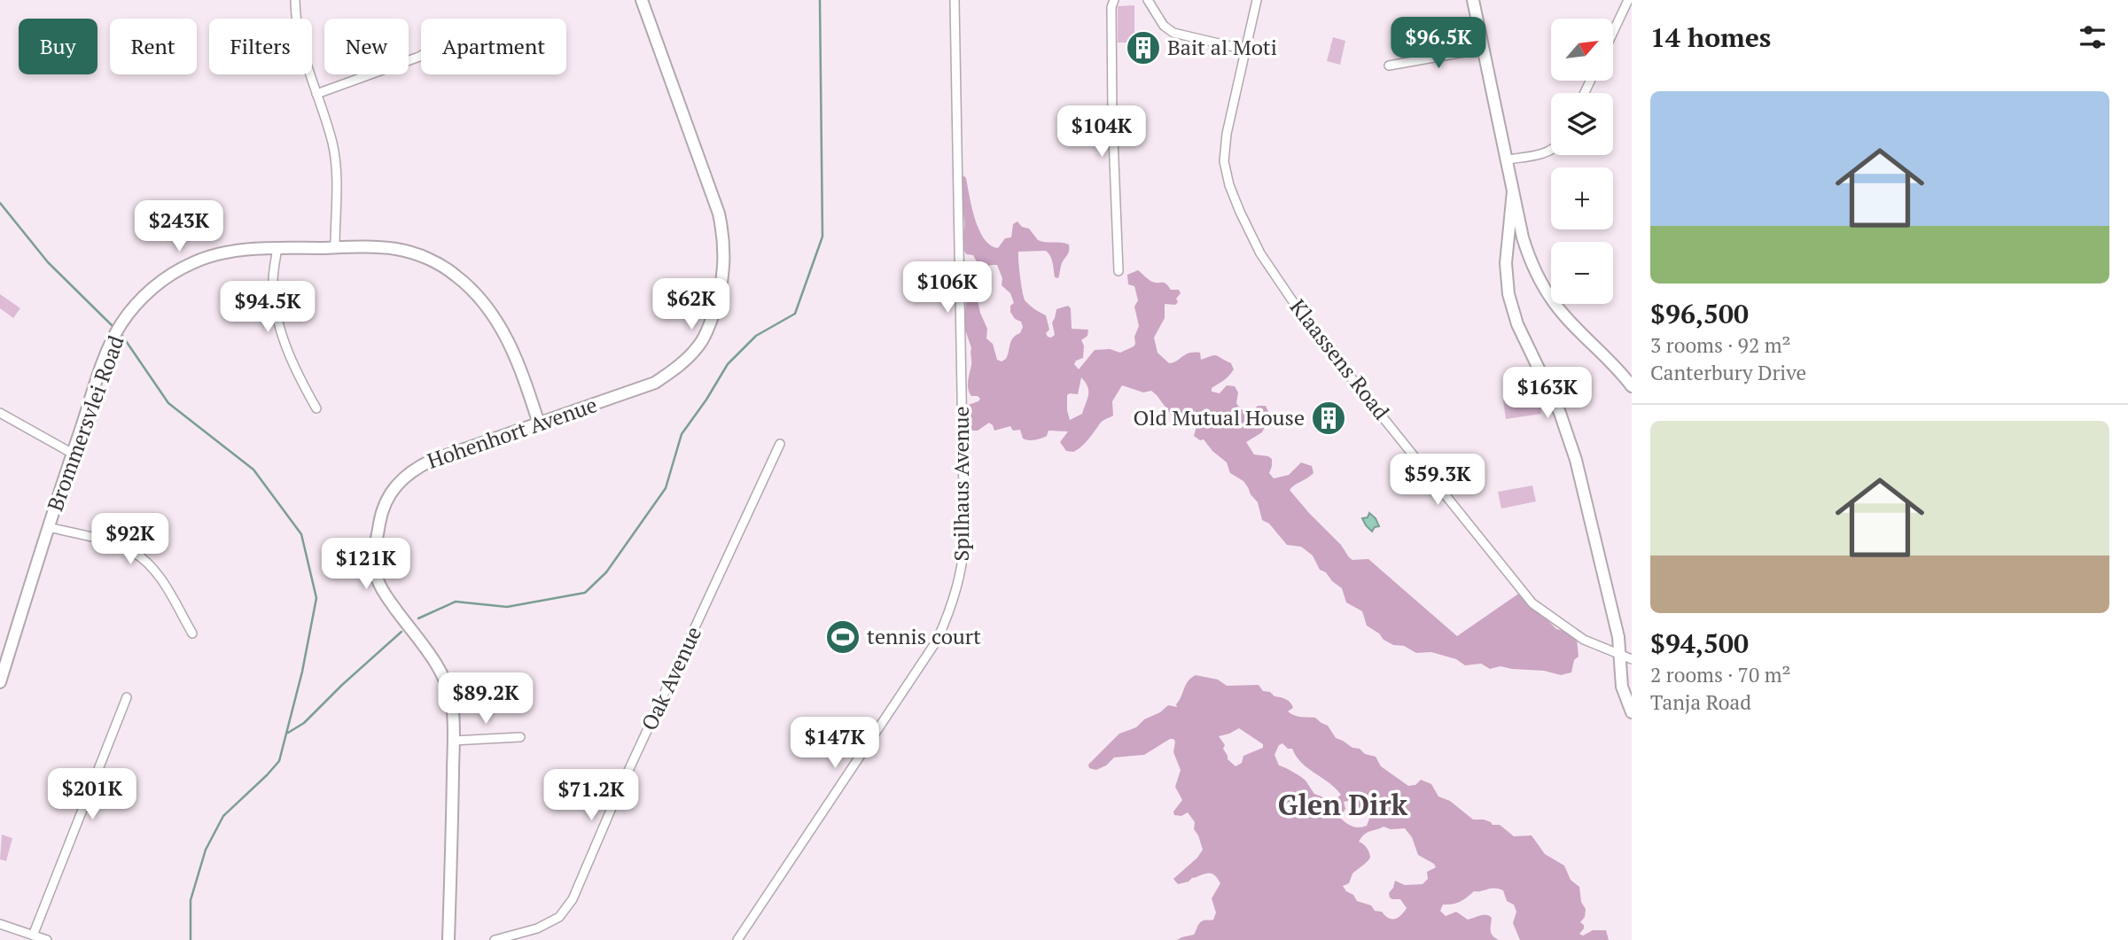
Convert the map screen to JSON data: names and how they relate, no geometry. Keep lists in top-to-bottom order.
{
  "streets": {
    "street": [
      "Klaassens Road",
      "Brommersvlei Road",
      "Hohenhort Avenue",
      "Spilhaus Avenue",
      "Oak Avenue"
    ]
  },
  "crossings": [
    ["Brommersvlei Road", "Hohenhort Avenue"]
  ],
  "districts": ["Glen Dirk"],
  "places": {
    "building": ["Bait al Moti", "Old Mutual House"],
    "sports": ["tennis court"]
  },
  "north": "top right",
  "page": {
    "heading": "14 homes",
    "price": [
      "$96.5K",
      "$104K",
      "$243K",
      "$106K",
      "$62K",
      "$94.5K",
      "$163K",
      "$59.3K",
      "$92K",
      "$121K",
      "$89.2K",
      "$147K",
      "$201K",
      "$71.2K"
    ],
    "map_buttons": ["+", "−"],
    "chip": [
      "Buy",
      "Rent",
      "Filters",
      "New",
      "Apartment"
    ],
    "list": [
      {
        "name": "$96,500",
        "note": "3 rooms · 92 m² · Canterbury Drive"
      },
      {
        "name": "$94,500",
        "note": "2 rooms · 70 m² · Tanja Road"
      }
    ]
  }
}
